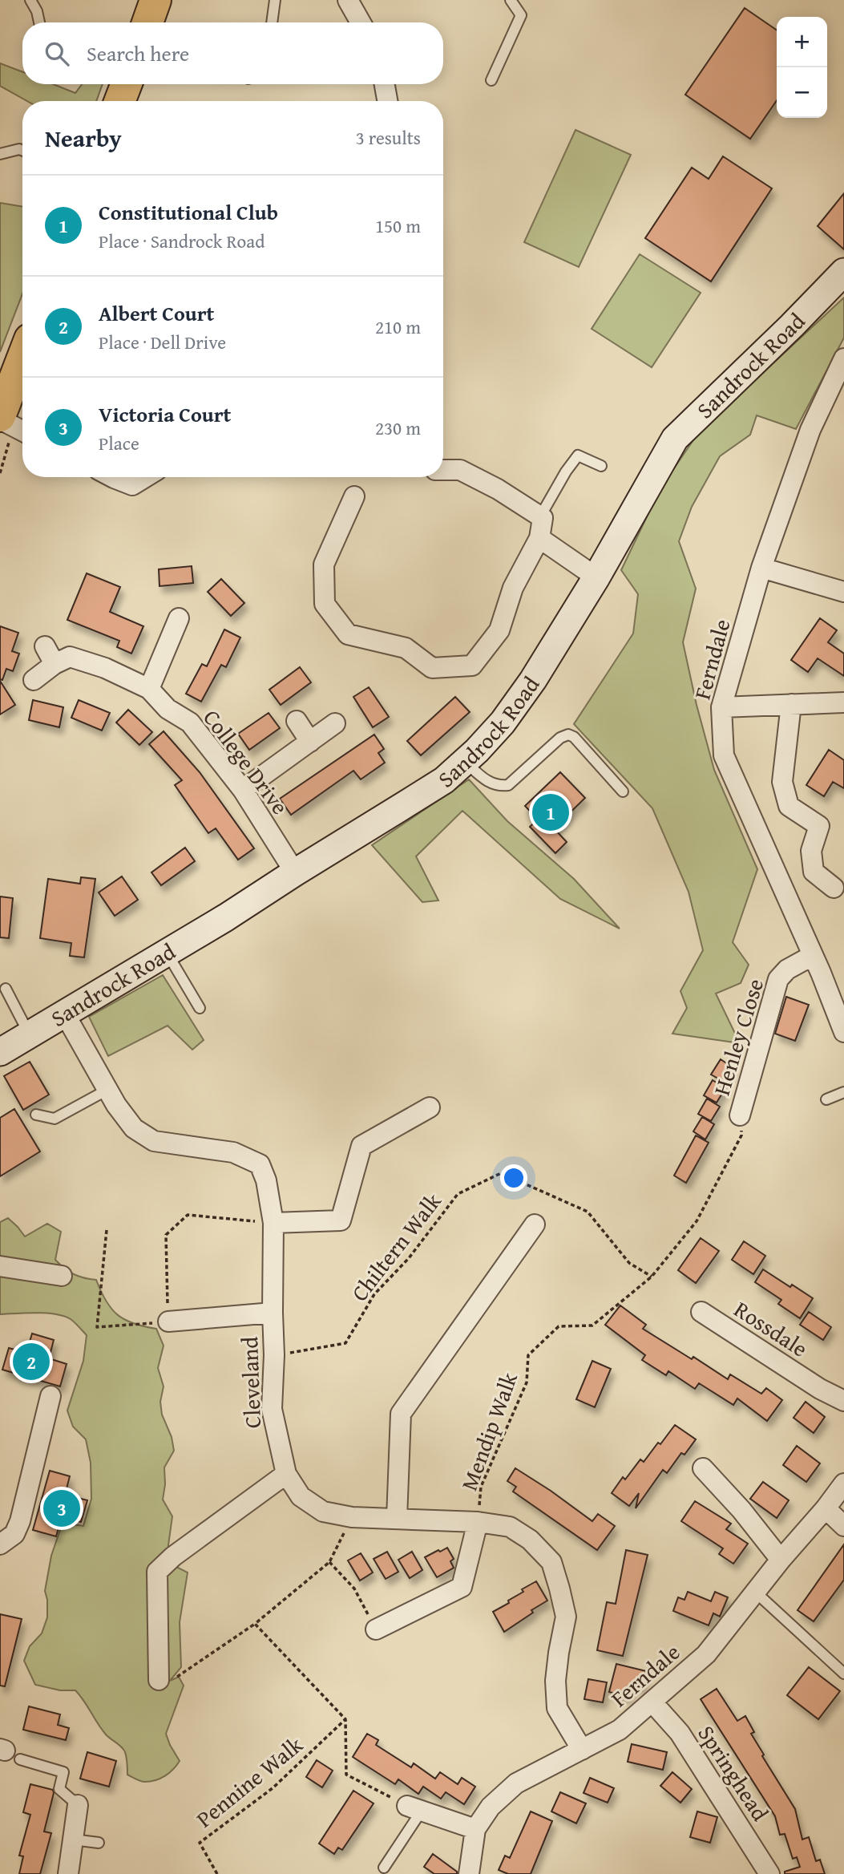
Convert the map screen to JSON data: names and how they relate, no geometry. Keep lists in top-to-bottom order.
{
  "streets": {
    "street": [
      "Sandrock Road",
      "Ferndale",
      "College Drive",
      "Henley Close",
      "Rossdale",
      "Cleveland",
      "Springhead"
    ],
    "path": ["Chiltern Walk", "Mendip Walk", "Pennine Walk"]
  },
  "crossings": [
    ["Sandrock Road", "College Drive"],
    ["Sandrock Road", "Cleveland"],
    ["Ferndale", "Henley Close"],
    ["Ferndale", "Cleveland"],
    ["Ferndale", "Springhead"],
    ["Henley Close", "Mendip Walk"],
    ["Chiltern Walk", "Cleveland"],
    ["Chiltern Walk", "Mendip Walk"],
    ["Cleveland", "Mendip Walk"]
  ],
  "page": {
    "map_buttons": ["+", "−"],
    "search": "Search here",
    "heading": ["Nearby", "3 results"],
    "list": [
      {
        "mark": "1",
        "name": "Constitutional Club",
        "note": "Place · Sandrock Road",
        "value": "150 m"
      },
      {
        "mark": "2",
        "name": "Albert Court",
        "note": "Place · Dell Drive",
        "value": "210 m"
      },
      {
        "mark": "3",
        "name": "Victoria Court",
        "note": "Place",
        "value": "230 m"
      }
    ],
    "pins": ["1", "2", "3"]
  }
}
